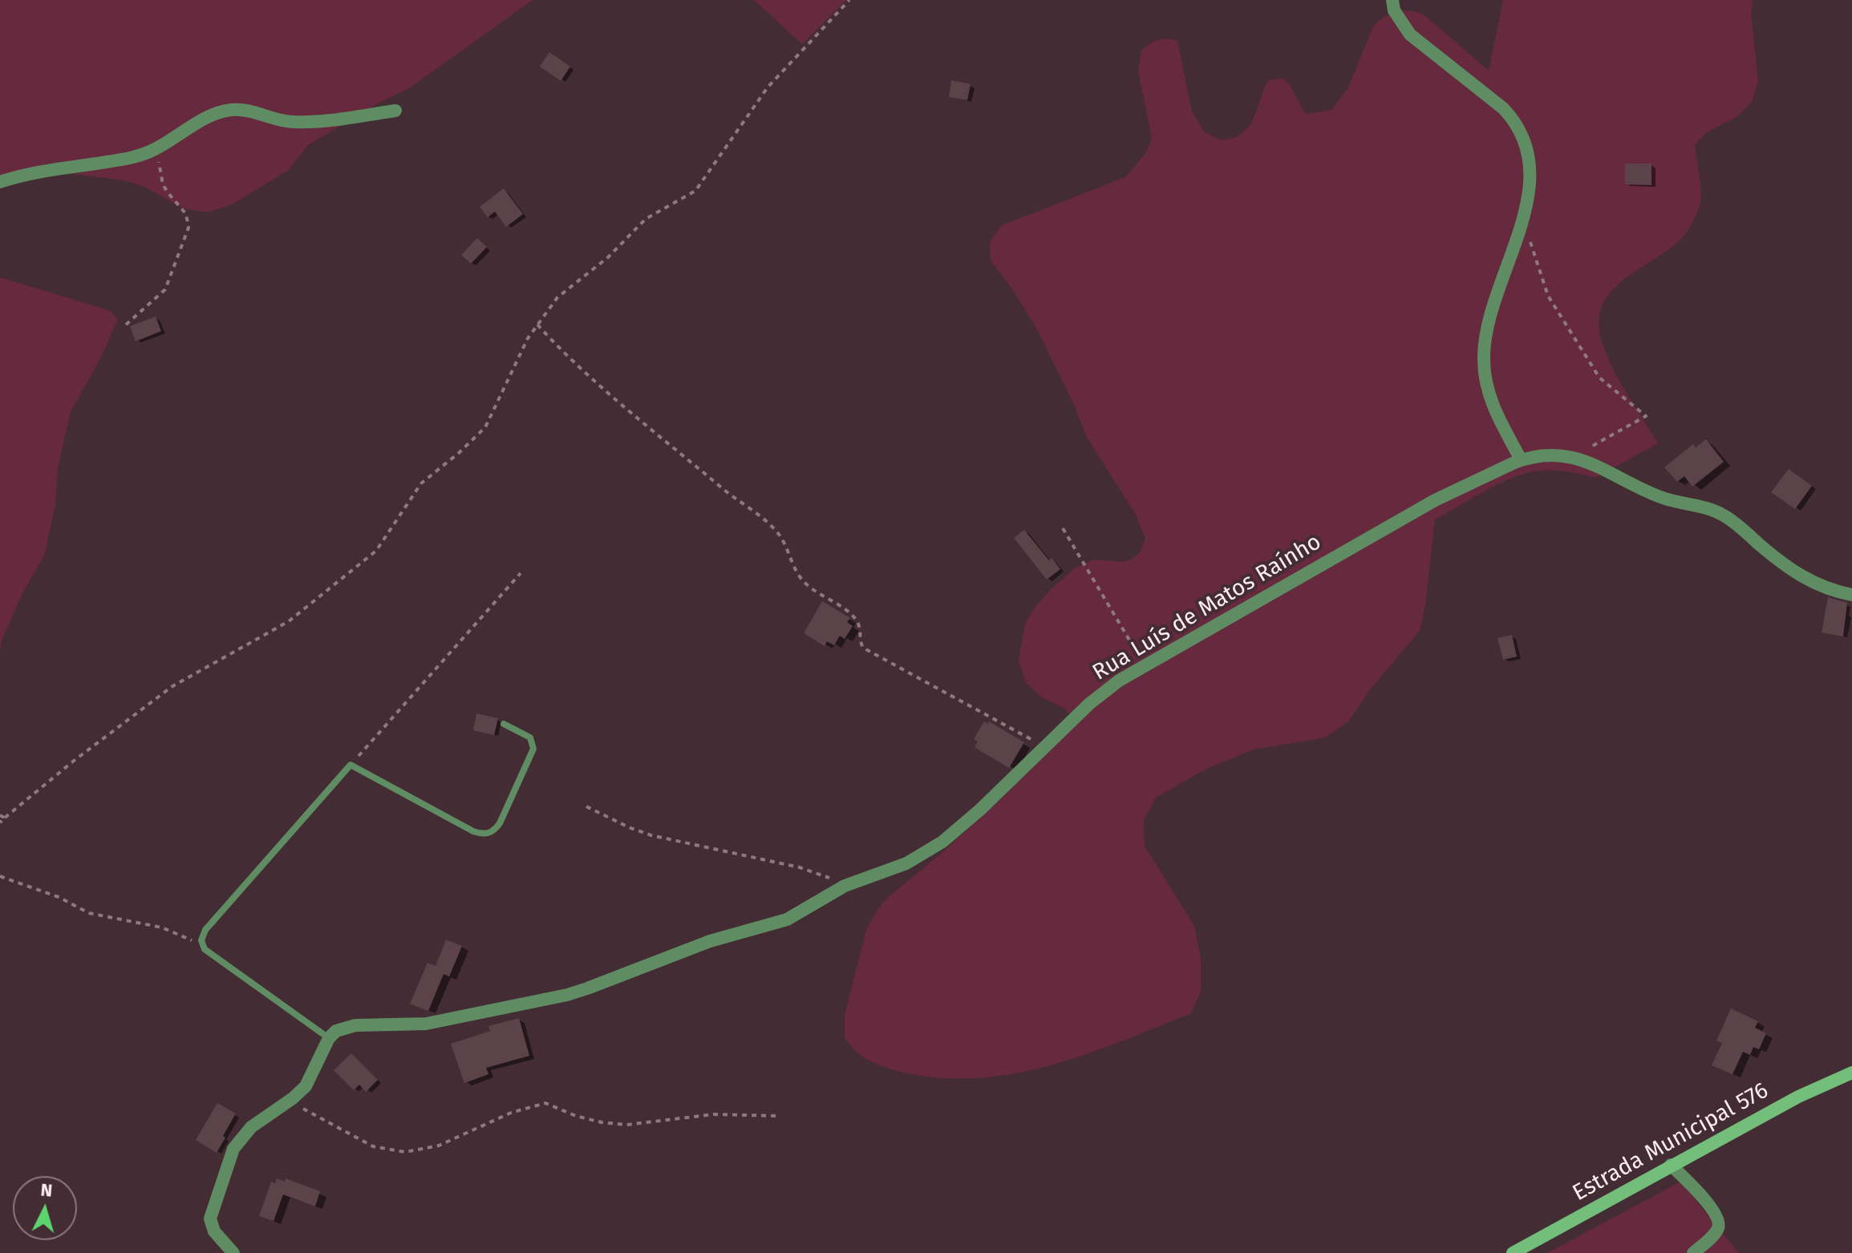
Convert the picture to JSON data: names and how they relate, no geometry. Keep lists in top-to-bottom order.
{
  "streets": {
    "main road": ["Estrada Municipal 576"],
    "street": ["Rua Luís de Matos Raínho"]
  },
  "north": "top"
}
